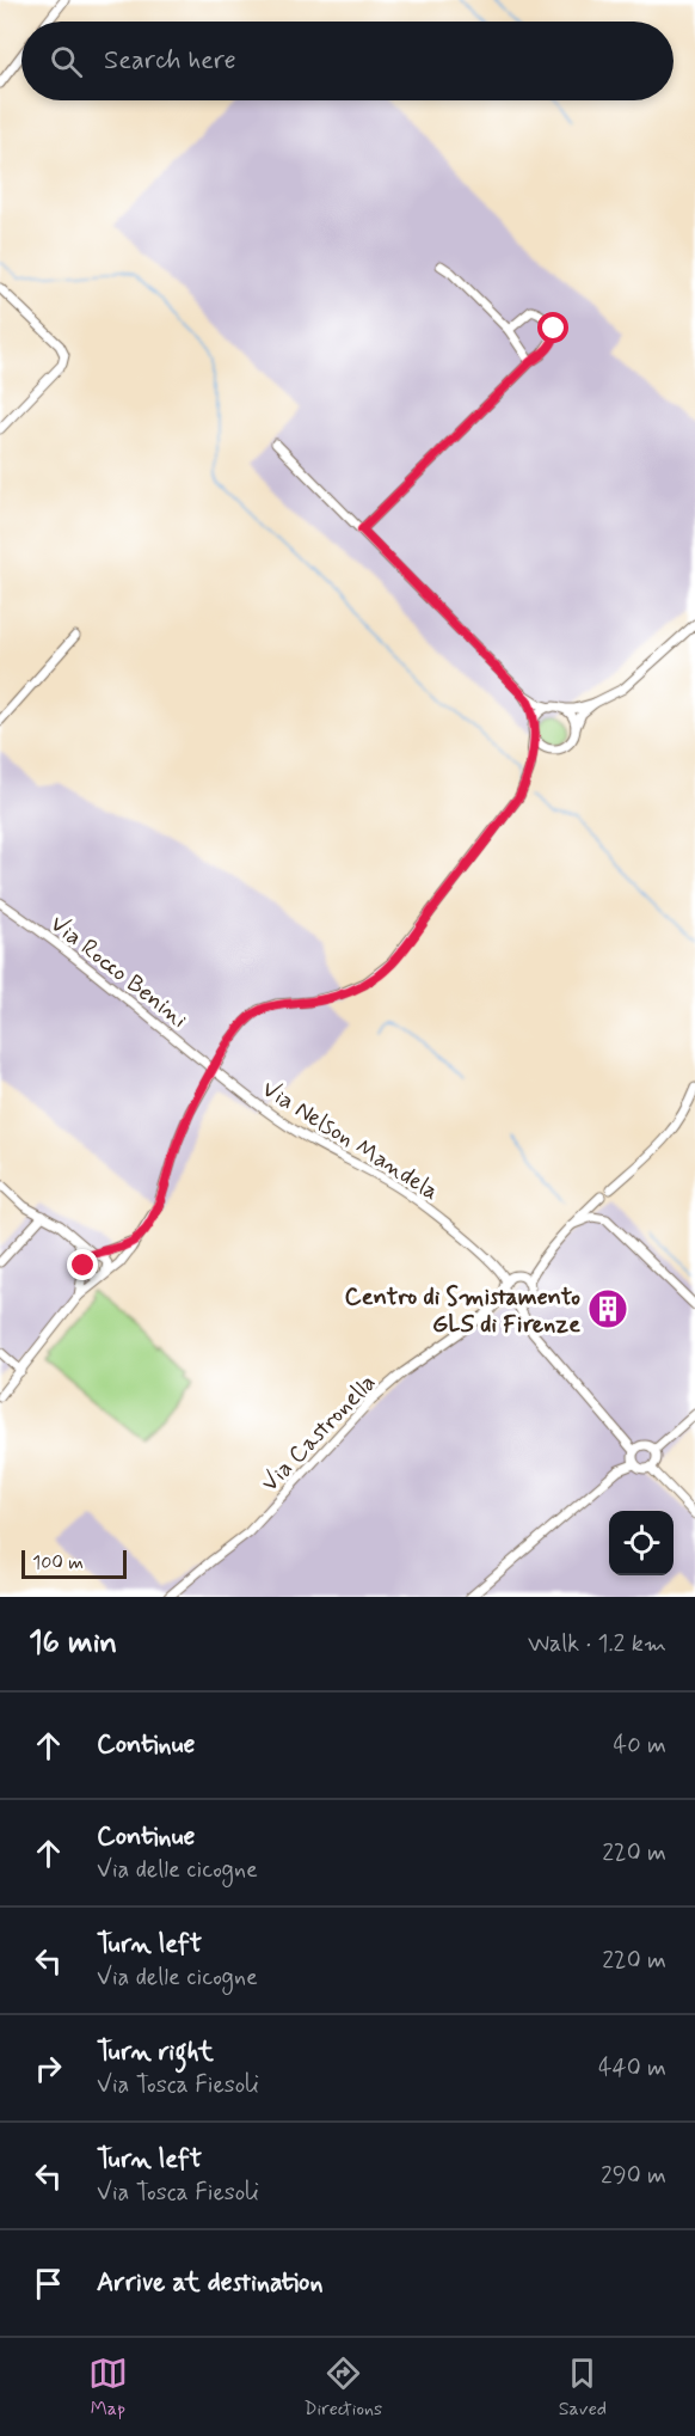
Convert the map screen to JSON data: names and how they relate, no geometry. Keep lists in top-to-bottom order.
{
  "streets": {
    "street": ["Via Rocco Benini", "Via Nelson Mandela", "Via Castronella"]
  },
  "crossings": [
    ["Via Rocco Benini", "Via Nelson Mandela"]
  ],
  "places": {
    "building": ["Centro di Smistamento GLS di Firenze"]
  },
  "scale_bar": "100 m",
  "page": {
    "search": "Search here",
    "scale": "100 m",
    "heading": ["16 min", "Walk · 1.2 km"],
    "list": [
      ["Continue", "40 m"],
      ["Continue", "Via delle cicogne", "220 m"],
      ["Turn left", "Via delle cicogne", "220 m"],
      ["Turn right", "Via Tosca Fiesoli", "440 m"],
      ["Turn left", "Via Tosca Fiesoli", "290 m"],
      "Arrive at destination"
    ],
    "nav": ["Map", "Directions", "Saved"]
  }
}
